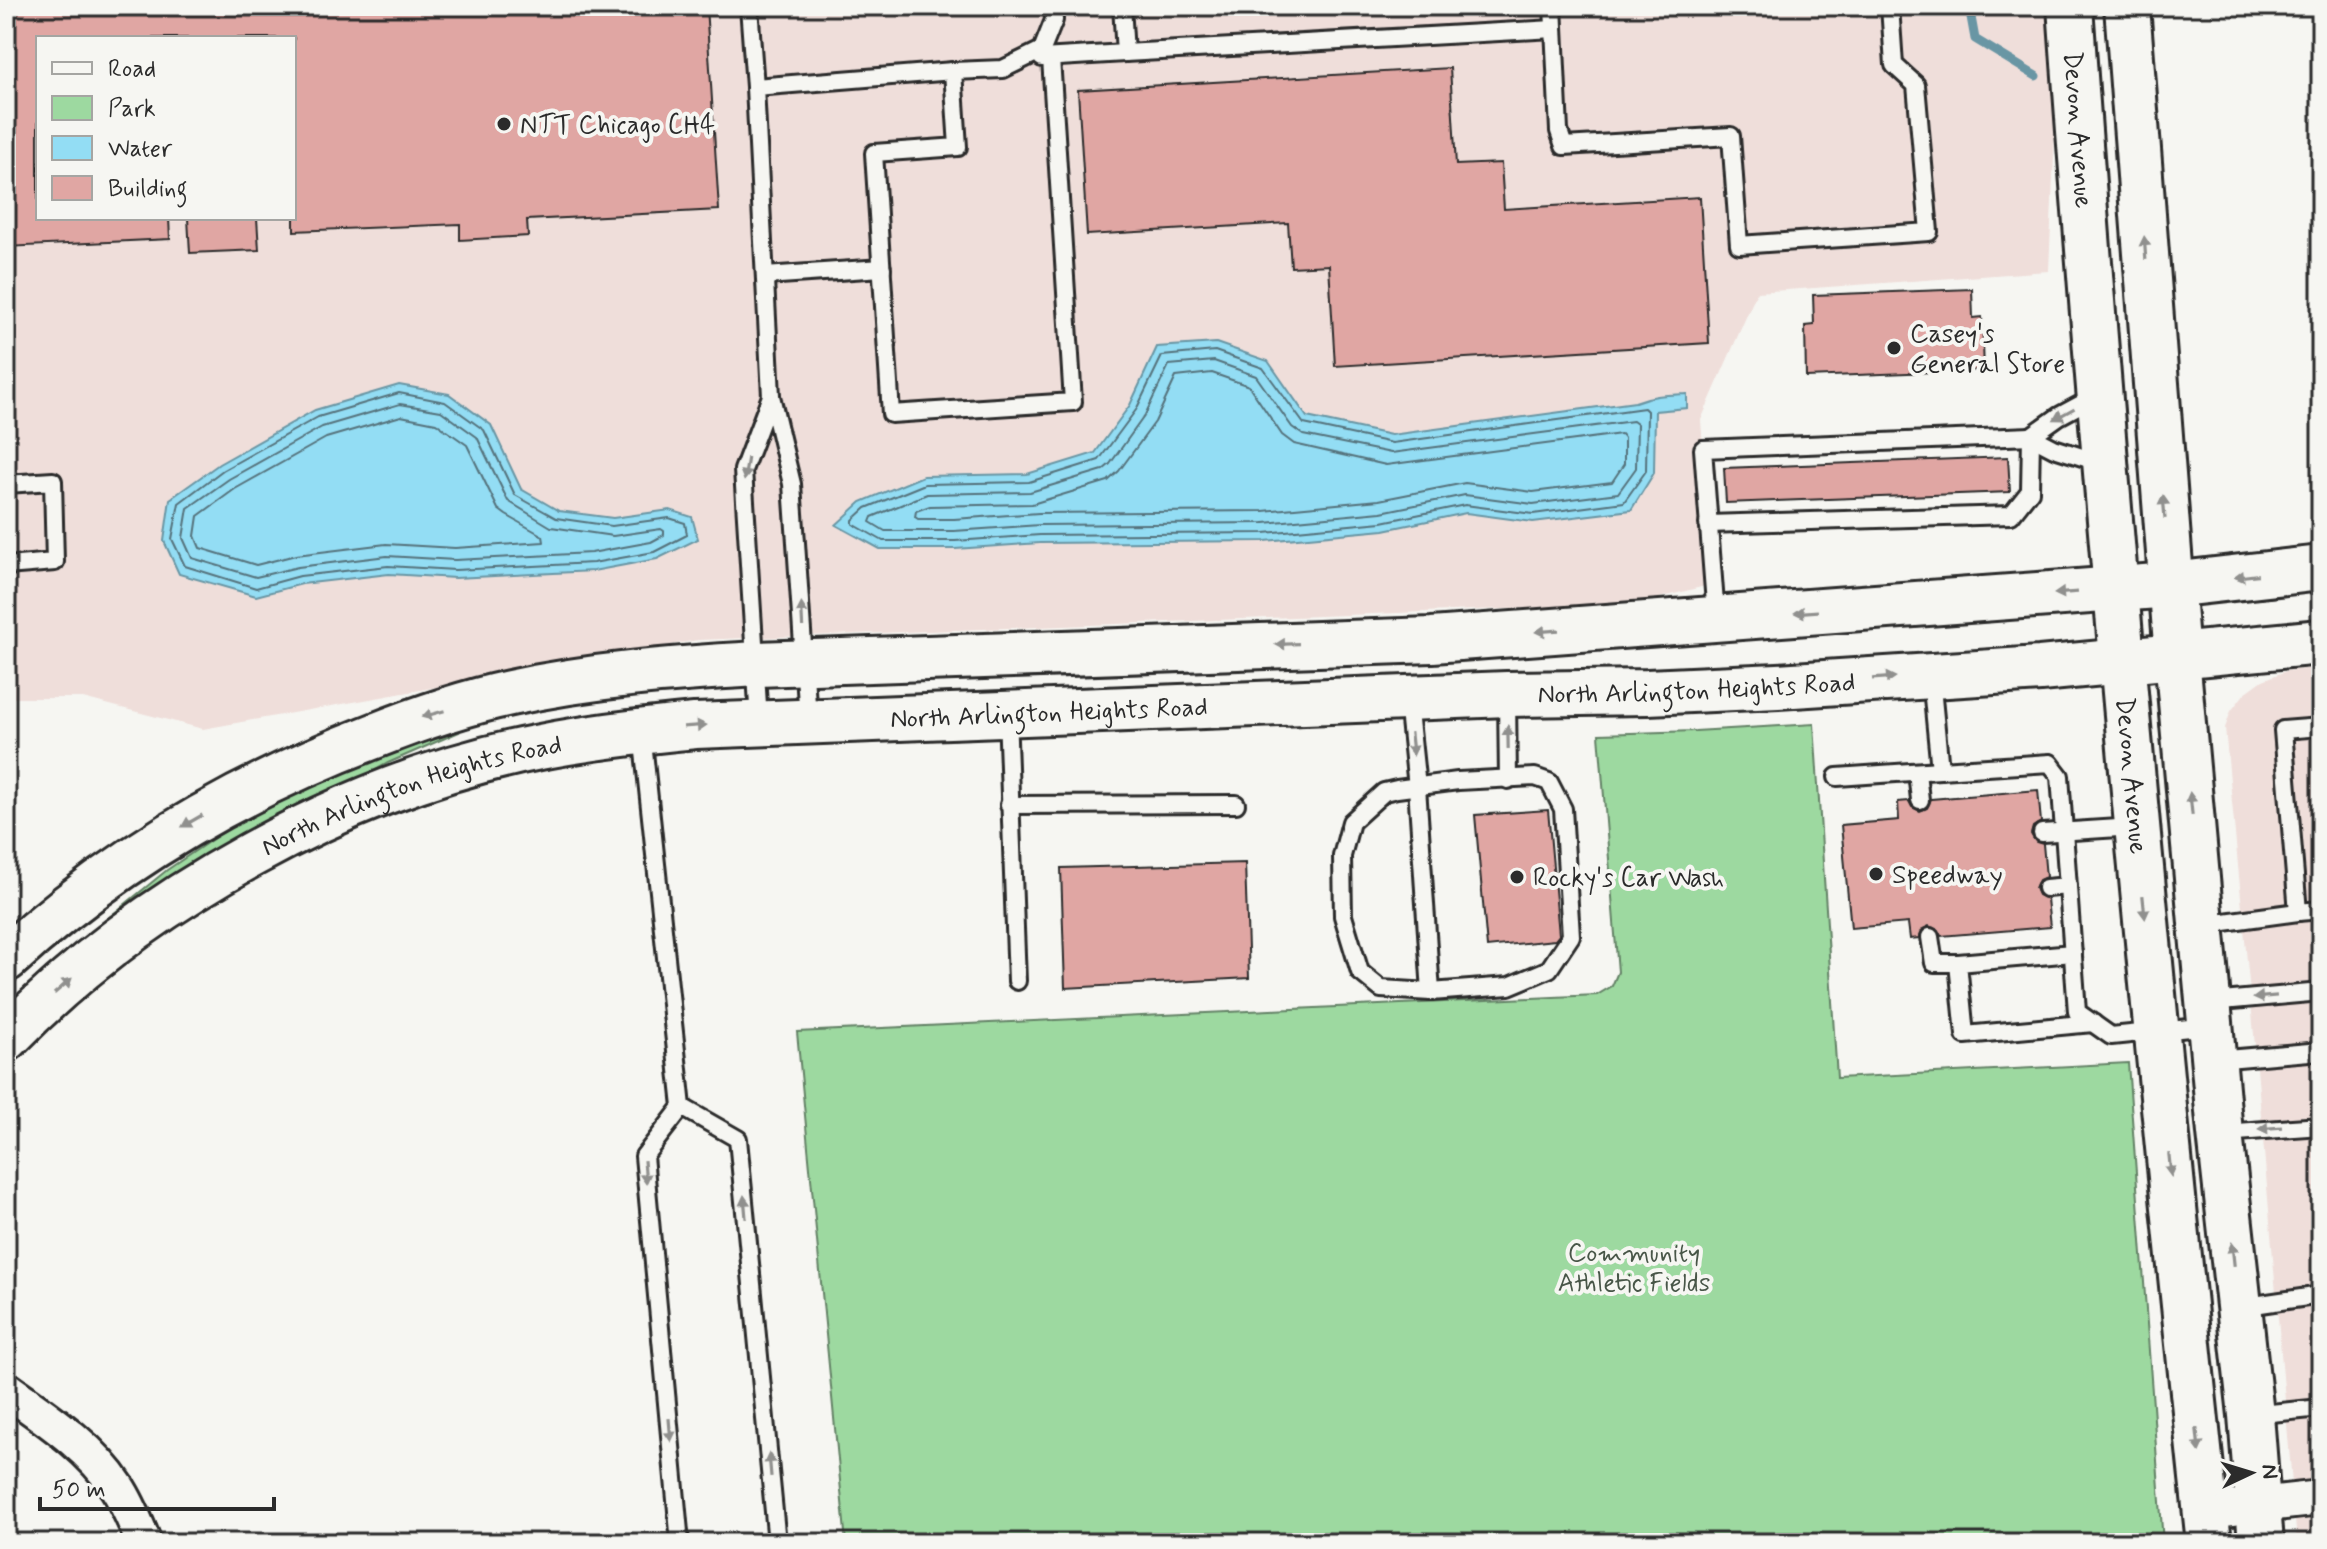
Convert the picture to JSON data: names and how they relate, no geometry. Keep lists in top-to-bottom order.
{
  "streets": {
    "main road": ["Devon Avenue", "North Arlington Heights Road"]
  },
  "crossings": [
    ["Devon Avenue", "North Arlington Heights Road"]
  ],
  "parks": ["Community Athletic Fields"],
  "places": [
    "NTT Chicago CH4",
    "Casey's General Store",
    "Speedway",
    "Rocky's Car Wash"
  ],
  "legend": [
    "Road",
    "Park",
    "Water",
    "Building"
  ],
  "scale_bar": "50 m",
  "north": "right"
}
